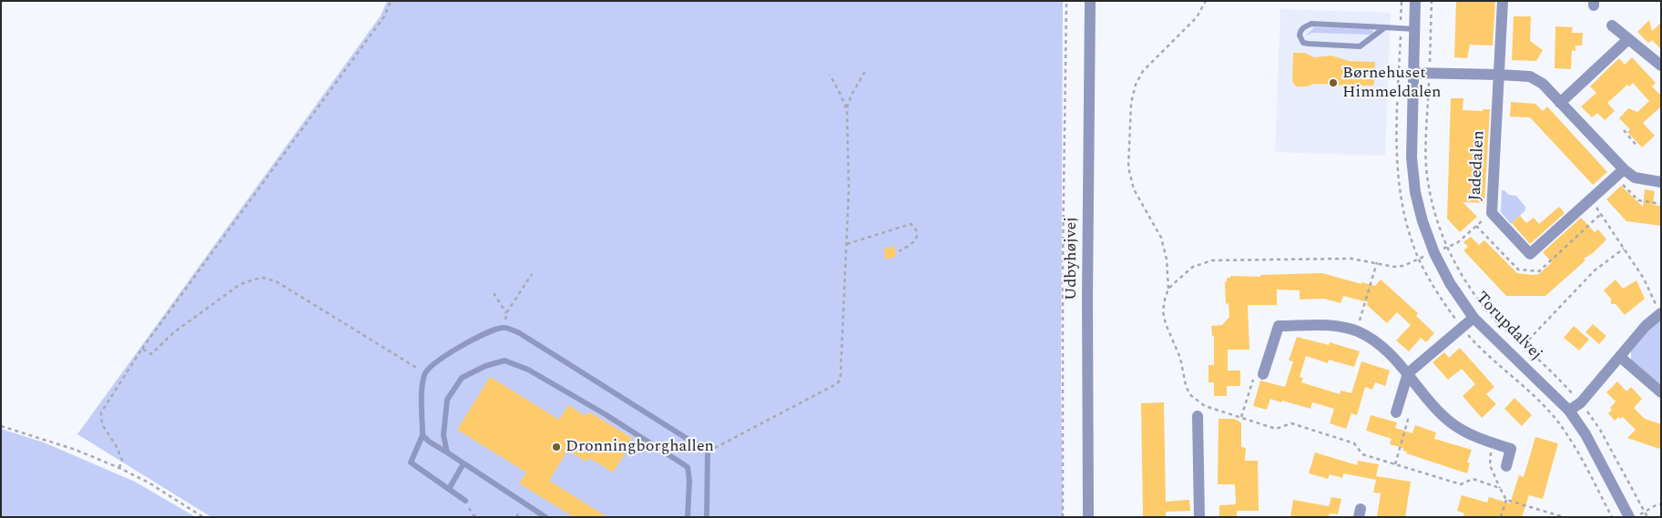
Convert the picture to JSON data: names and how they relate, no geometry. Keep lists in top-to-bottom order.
{
  "streets": {
    "street": ["Jadedalen", "Udbyhøjvej", "Torupdalvej"]
  },
  "places": ["Børnehuset Himmeldalen", "Dronningborghallen"]
}
